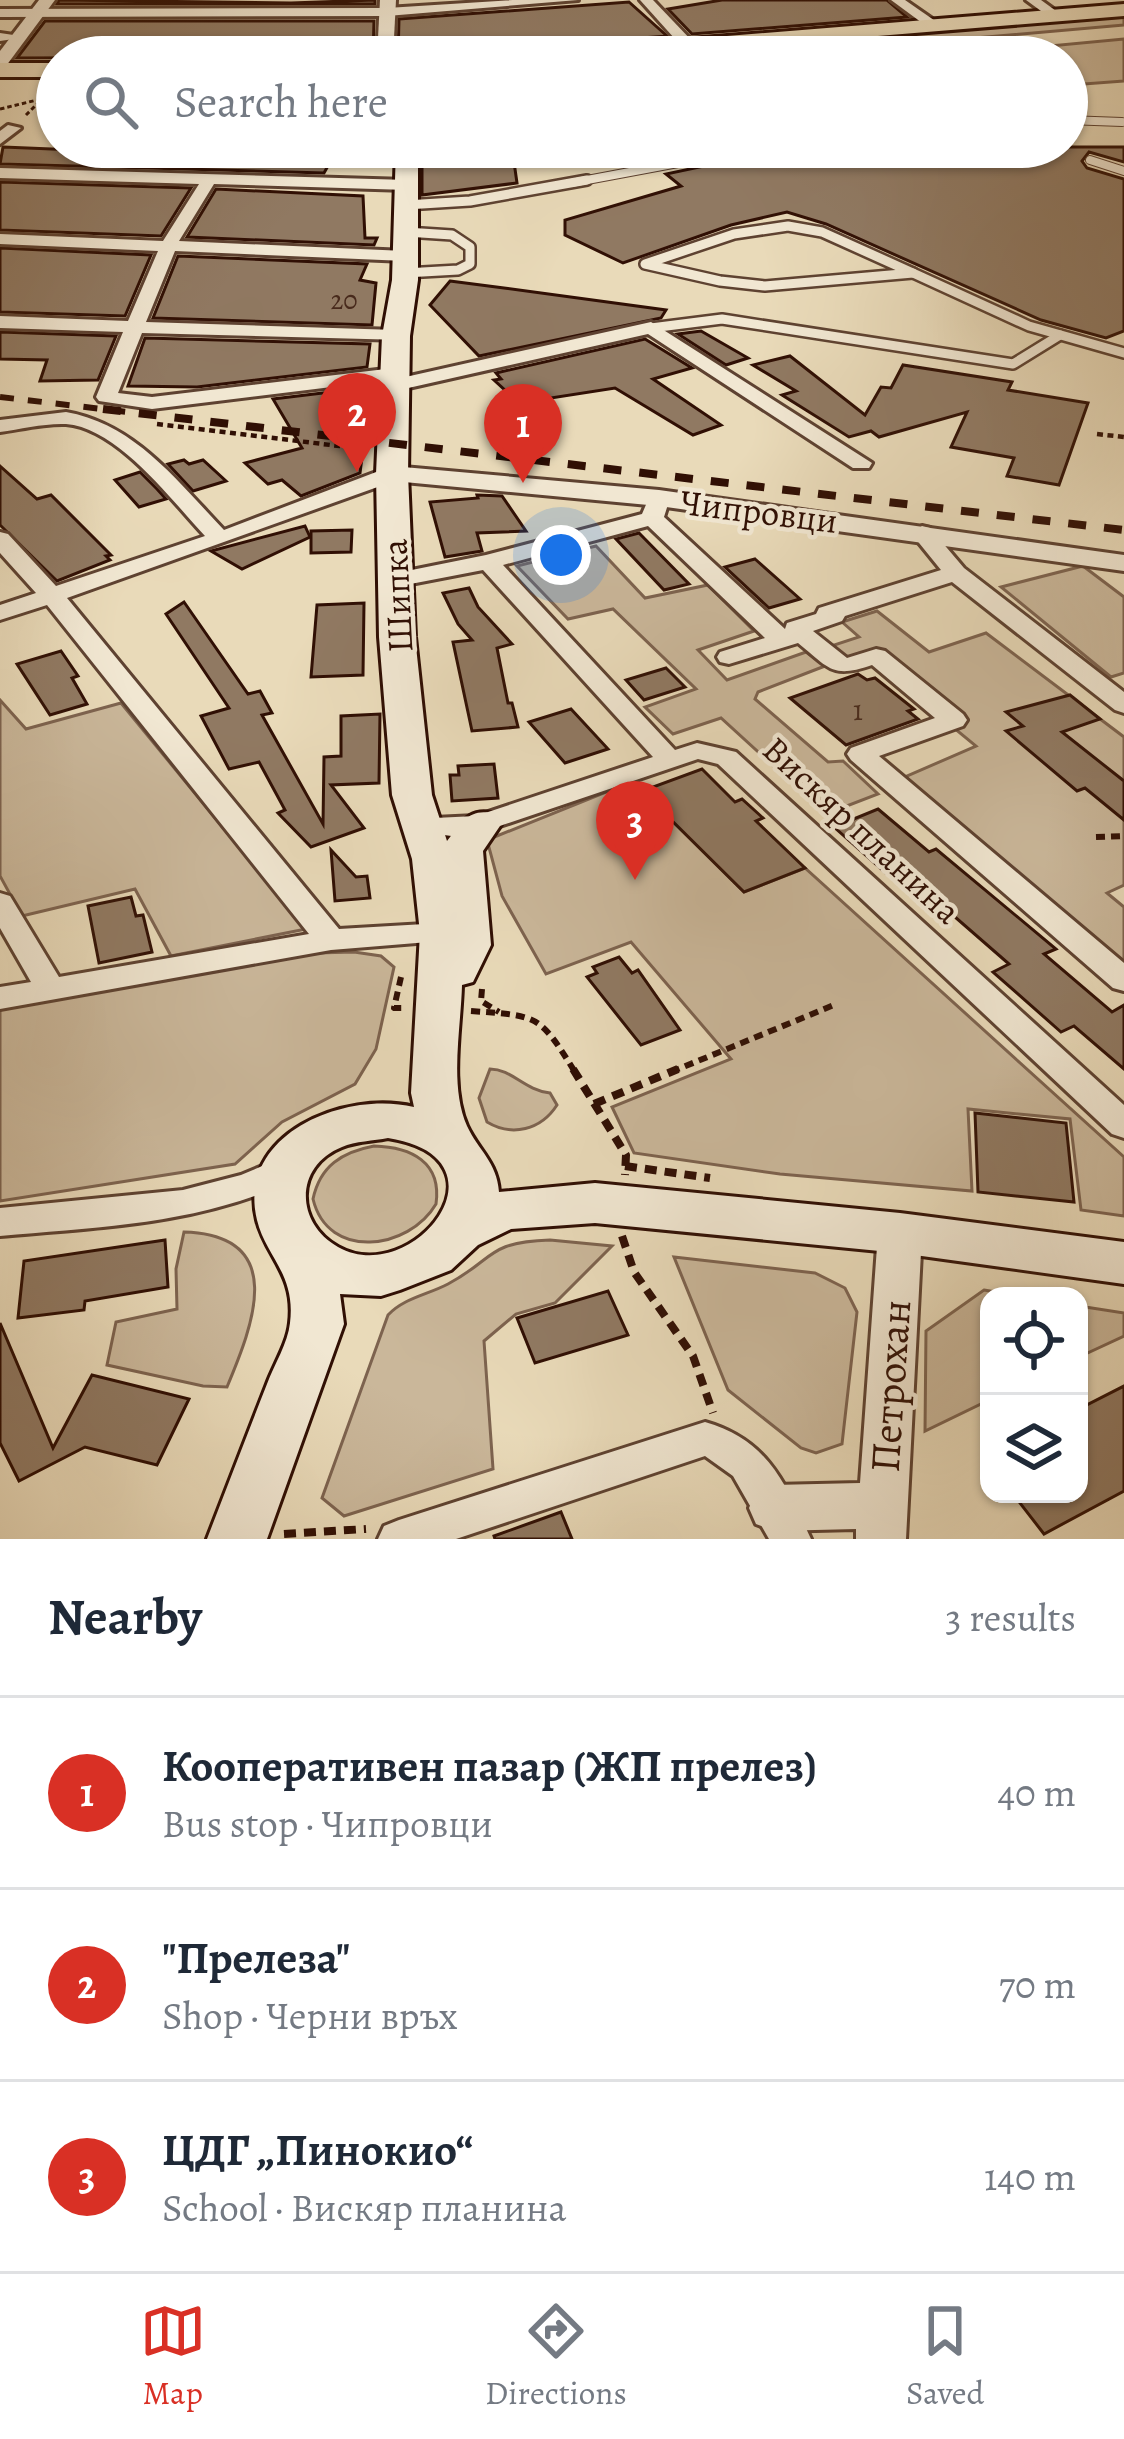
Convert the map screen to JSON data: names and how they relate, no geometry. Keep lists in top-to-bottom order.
{
  "streets": {
    "main road": ["Шипка"],
    "street": ["Чипровци", "Вискяр планина", "Петрохан"]
  },
  "crossings": [
    ["Чипровци", "Шипка"],
    ["Шипка", "Вискяр планина"]
  ],
  "house_numbers": ["20", "1"],
  "page": {
    "search": "Search here",
    "pins": ["2", "1", "3"],
    "heading": ["Nearby", "3 results"],
    "list": [
      {
        "mark": "1",
        "name": "Кооперативен пазар (ЖП прелез)",
        "note": "Bus stop · Чипровци",
        "value": "40 m"
      },
      {
        "mark": "2",
        "name": "\"Прелеза\"",
        "note": "Shop · Черни връх",
        "value": "70 m"
      },
      {
        "mark": "3",
        "name": "ЦДГ „Пинокио“",
        "note": "School · Вискяр планина",
        "value": "140 m"
      }
    ],
    "nav": ["Map", "Directions", "Saved"]
  }
}
